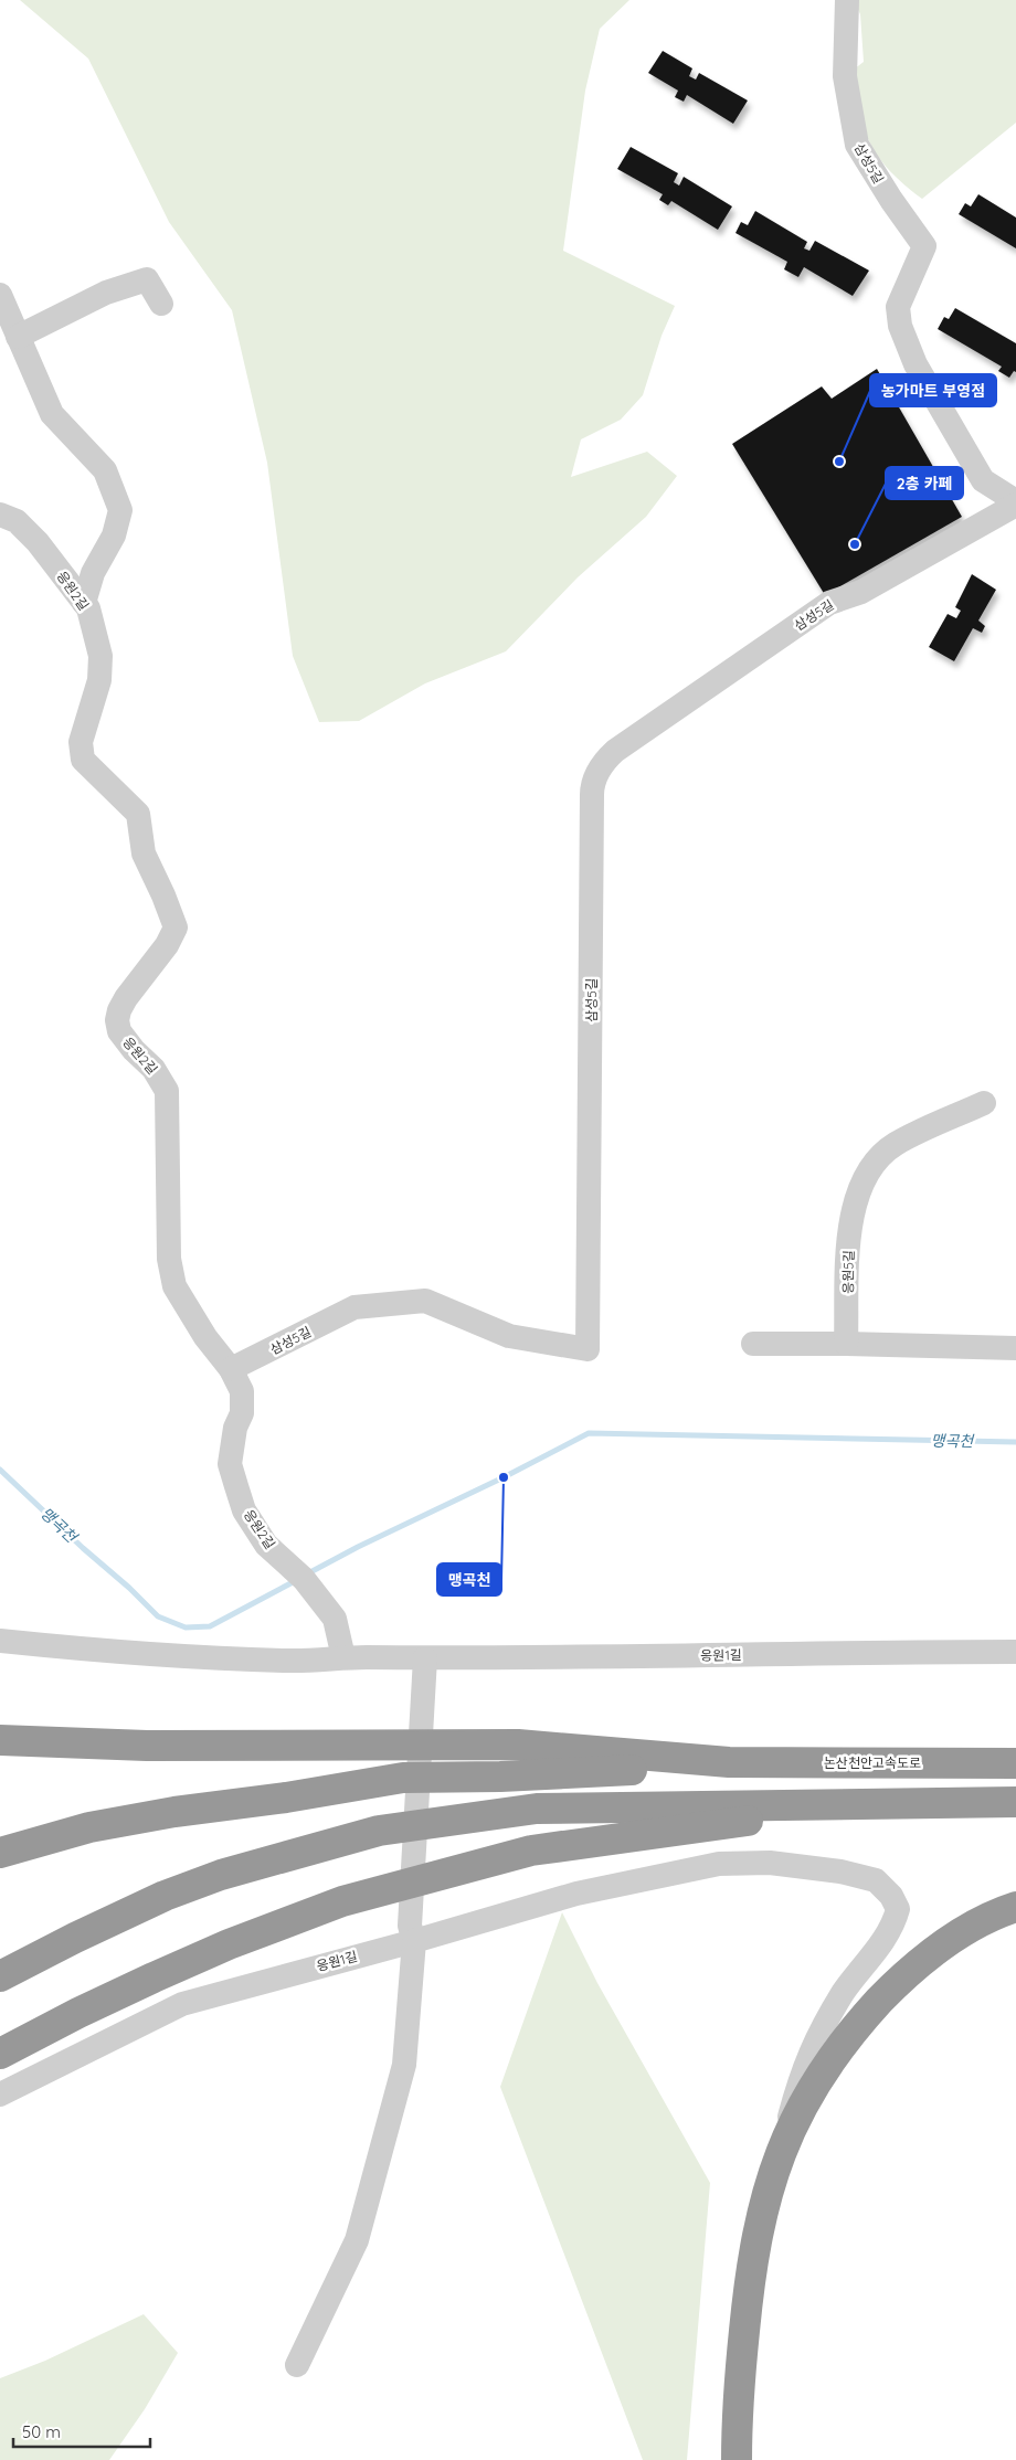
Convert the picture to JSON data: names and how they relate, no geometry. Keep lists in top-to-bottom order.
{
  "streets": {
    "highway": ["논산천안고속도로"],
    "street": [
      "삼성5길",
      "응원2길",
      "응원5길",
      "응원1길"
    ]
  },
  "crossings": [
    ["삼성5길", "응원2길"],
    ["응원2길", "응원1길"]
  ],
  "water": ["맹곡천"],
  "places": ["농가마트 부영점", "2층 카페", "맹곡천"],
  "scale_bar": "50 m"
}
